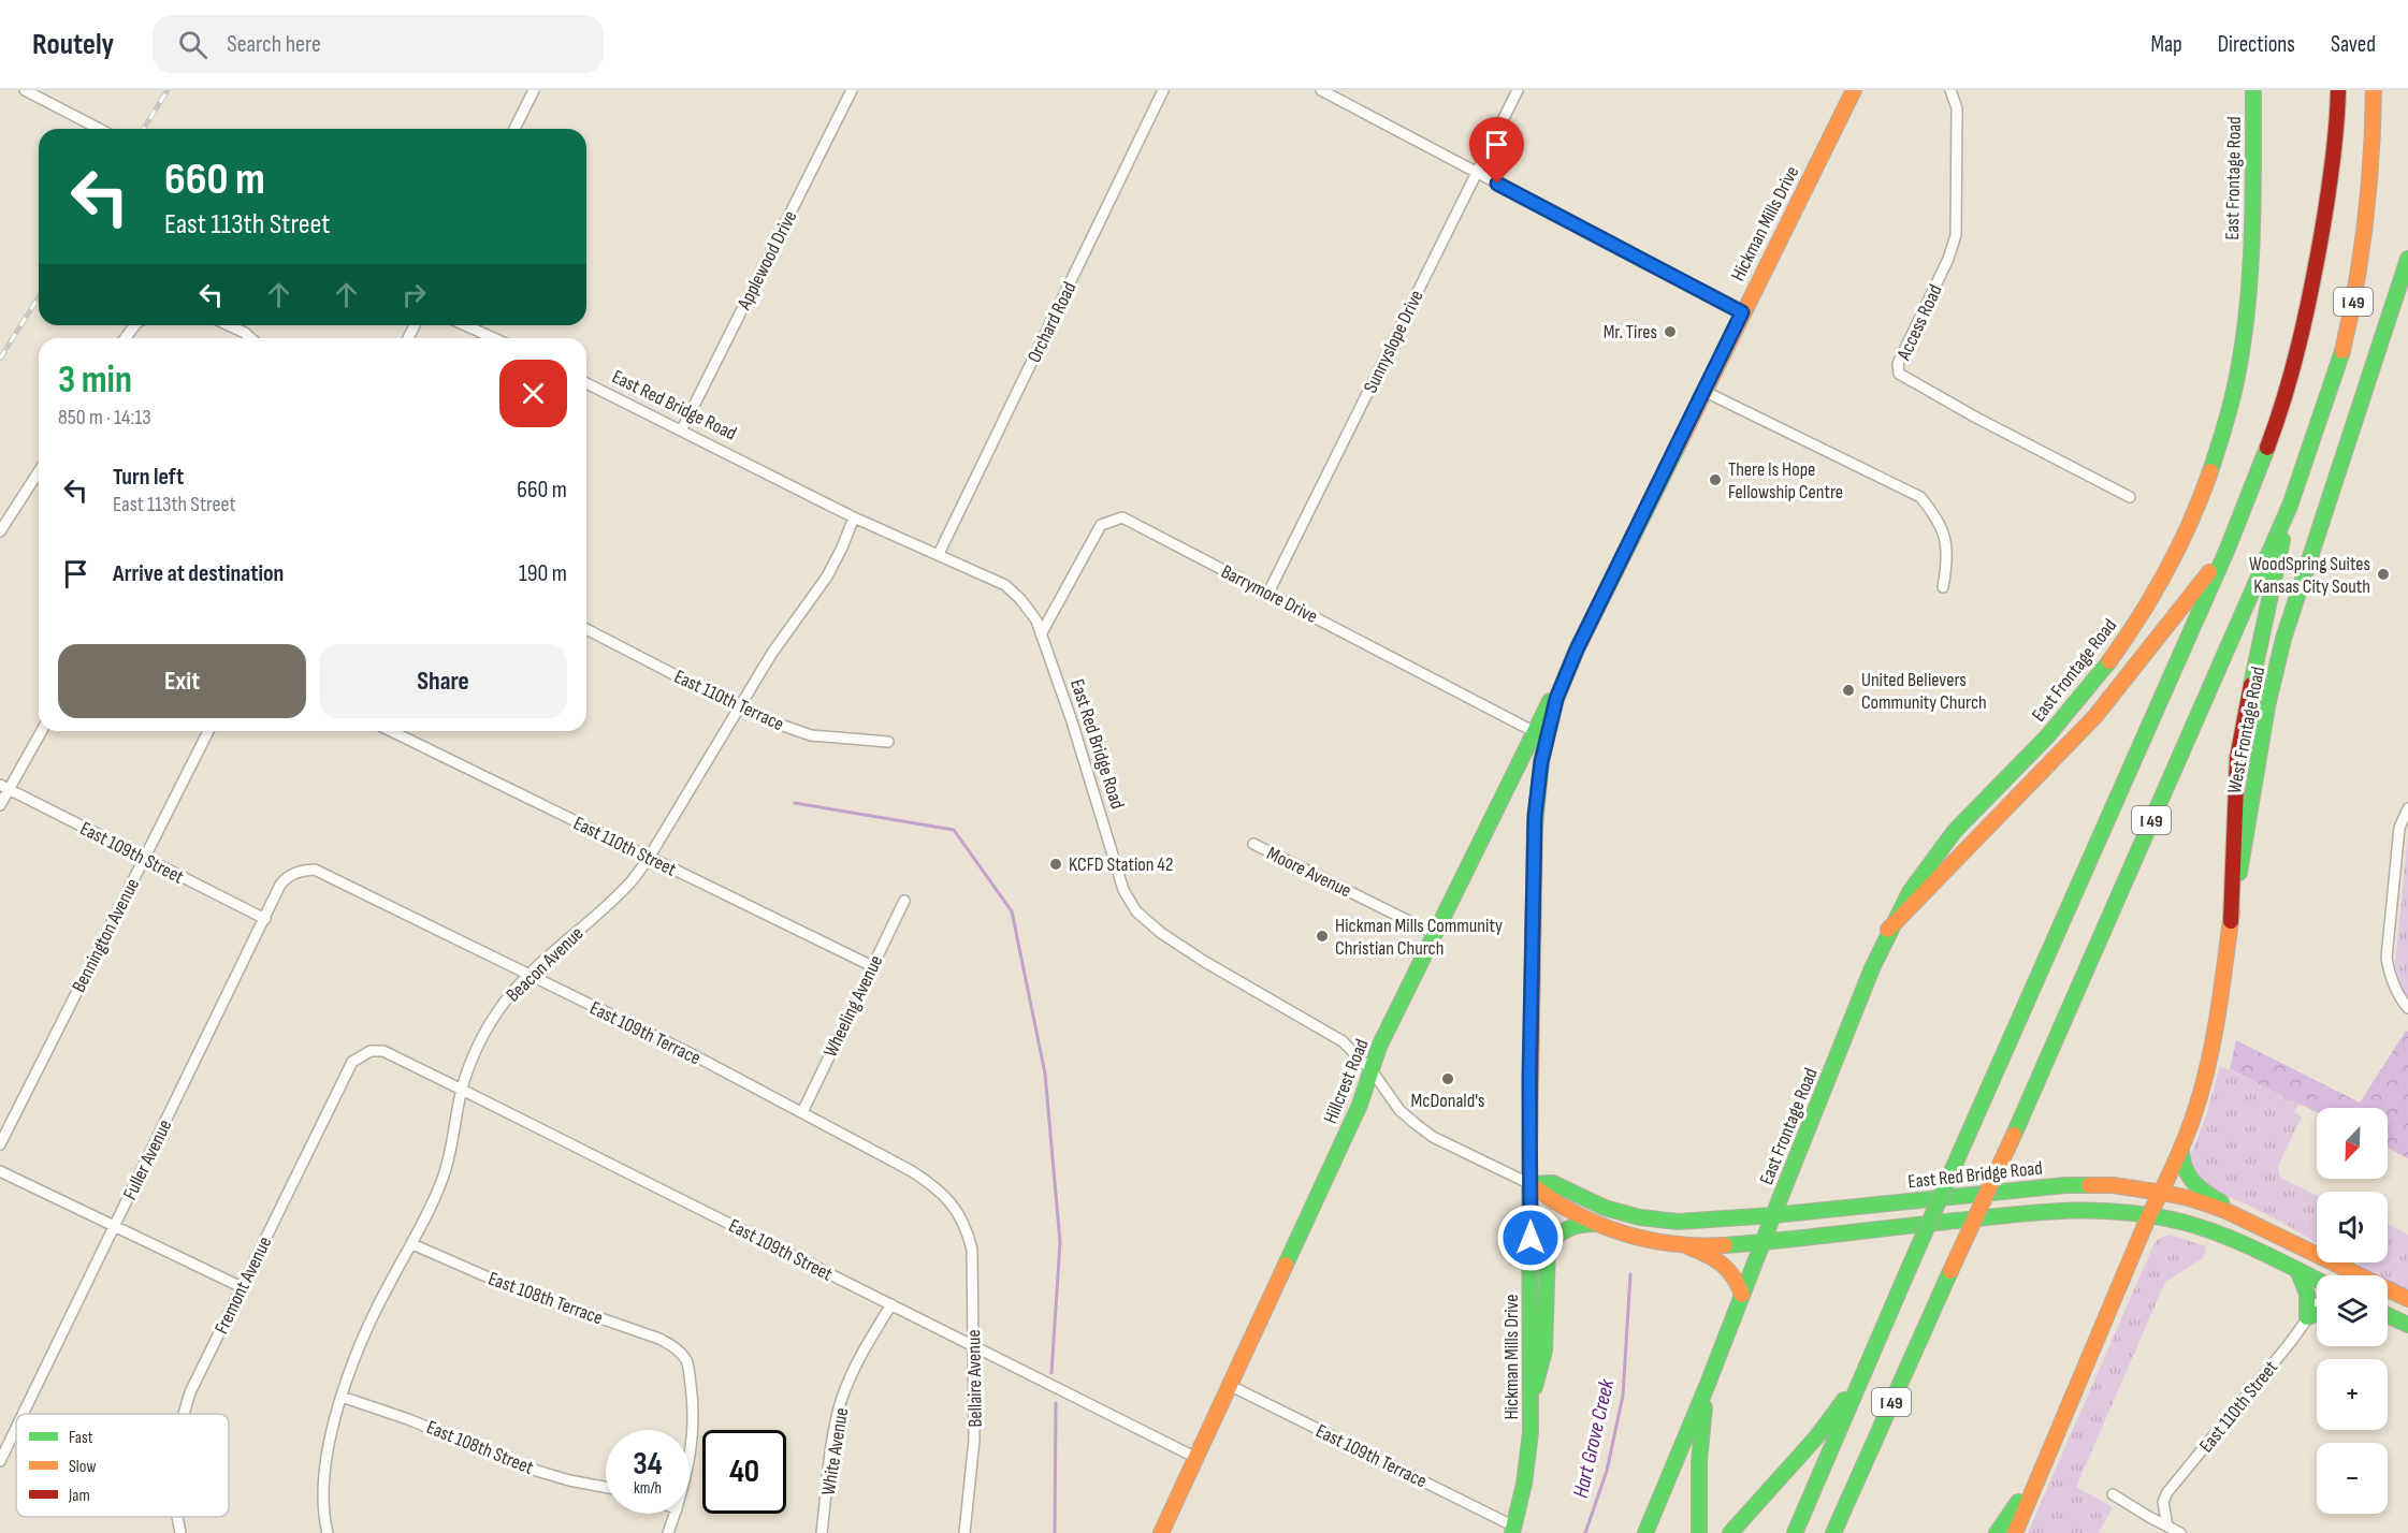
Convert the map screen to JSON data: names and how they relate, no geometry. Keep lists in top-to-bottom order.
{
  "streets": {
    "main road": [
      "East Frontage Road",
      "Hickman Mills Drive",
      "I 49",
      "East Red Bridge Road",
      "West Frontage Road",
      "Hillcrest Road"
    ],
    "street": [
      "Applewood Drive",
      "Orchard Road",
      "Access Road",
      "Sunnyslope Drive",
      "Barrymore Drive",
      "East 110th Terrace",
      "East 110th Street",
      "East 109th Street",
      "Moore Avenue",
      "Bennington Avenue",
      "Beacon Avenue",
      "Wheeling Avenue",
      "East 109th Terrace",
      "Fuller Avenue",
      "Fremont Avenue",
      "East 108th Terrace",
      "Bellaire Avenue",
      "East 108th Street",
      "White Avenue"
    ]
  },
  "crossings": [
    ["East Frontage Road", "East Red Bridge Road"],
    ["Hickman Mills Drive", "East Red Bridge Road"],
    ["Hickman Mills Drive", "Barrymore Drive"],
    ["Hickman Mills Drive", "East 109th Terrace"],
    ["Hickman Mills Drive", "Hillcrest Road"],
    ["Applewood Drive", "East Red Bridge Road"],
    ["Orchard Road", "East Red Bridge Road"],
    ["Sunnyslope Drive", "Barrymore Drive"],
    ["East Red Bridge Road", "Barrymore Drive"],
    ["East Red Bridge Road", "West Frontage Road"],
    ["East Red Bridge Road", "Beacon Avenue"],
    ["East Red Bridge Road", "Hillcrest Road"],
    ["Barrymore Drive", "Hillcrest Road"],
    ["East 110th Terrace", "Beacon Avenue"],
    ["East 110th Street", "Beacon Avenue"],
    ["East 110th Street", "Wheeling Avenue"],
    ["East 109th Street", "Bennington Avenue"],
    ["East 109th Street", "Beacon Avenue"],
    ["East 109th Street", "Hillcrest Road"],
    ["East 109th Street", "Fuller Avenue"],
    ["East 109th Street", "Fremont Avenue"],
    ["East 109th Street", "Bellaire Avenue"],
    ["East 109th Street", "White Avenue"],
    ["Moore Avenue", "Hillcrest Road"],
    ["Beacon Avenue", "East 109th Terrace"],
    ["Beacon Avenue", "East 108th Terrace"],
    ["Beacon Avenue", "East 108th Street"],
    ["Wheeling Avenue", "East 109th Terrace"],
    ["East 109th Terrace", "Hillcrest Road"],
    ["East 109th Terrace", "Fuller Avenue"],
    ["East 109th Terrace", "Bellaire Avenue"]
  ],
  "water": ["Hart Grove Creek"],
  "places": [
    "Mr. Tires",
    "There Is Hope Fellowship Centre",
    "WoodSpring Suites Kansas City South",
    "United Believers Community Church",
    "KCFD Station 42",
    "Hickman Mills Community Christian Church",
    "McDonald's"
  ],
  "legend": ["Fast", "Slow", "Jam"],
  "north": "bottom left",
  "page": {
    "header": "Routely",
    "search": "Search here",
    "nav": ["Map", "Directions", "Saved"],
    "turn": ["660 m", "East 113th Street"],
    "heading": ["3 min", "850 m · 14:13"],
    "list": [
      {
        "name": "Turn left",
        "note": "East 113th Street",
        "value": "660 m"
      },
      {
        "name": "Arrive at destination",
        "value": "190 m"
      }
    ],
    "buttons": ["Exit", "Share"],
    "map_buttons": ["+", "−"],
    "speed": "34 km/h",
    "limit": "40"
  }
}
